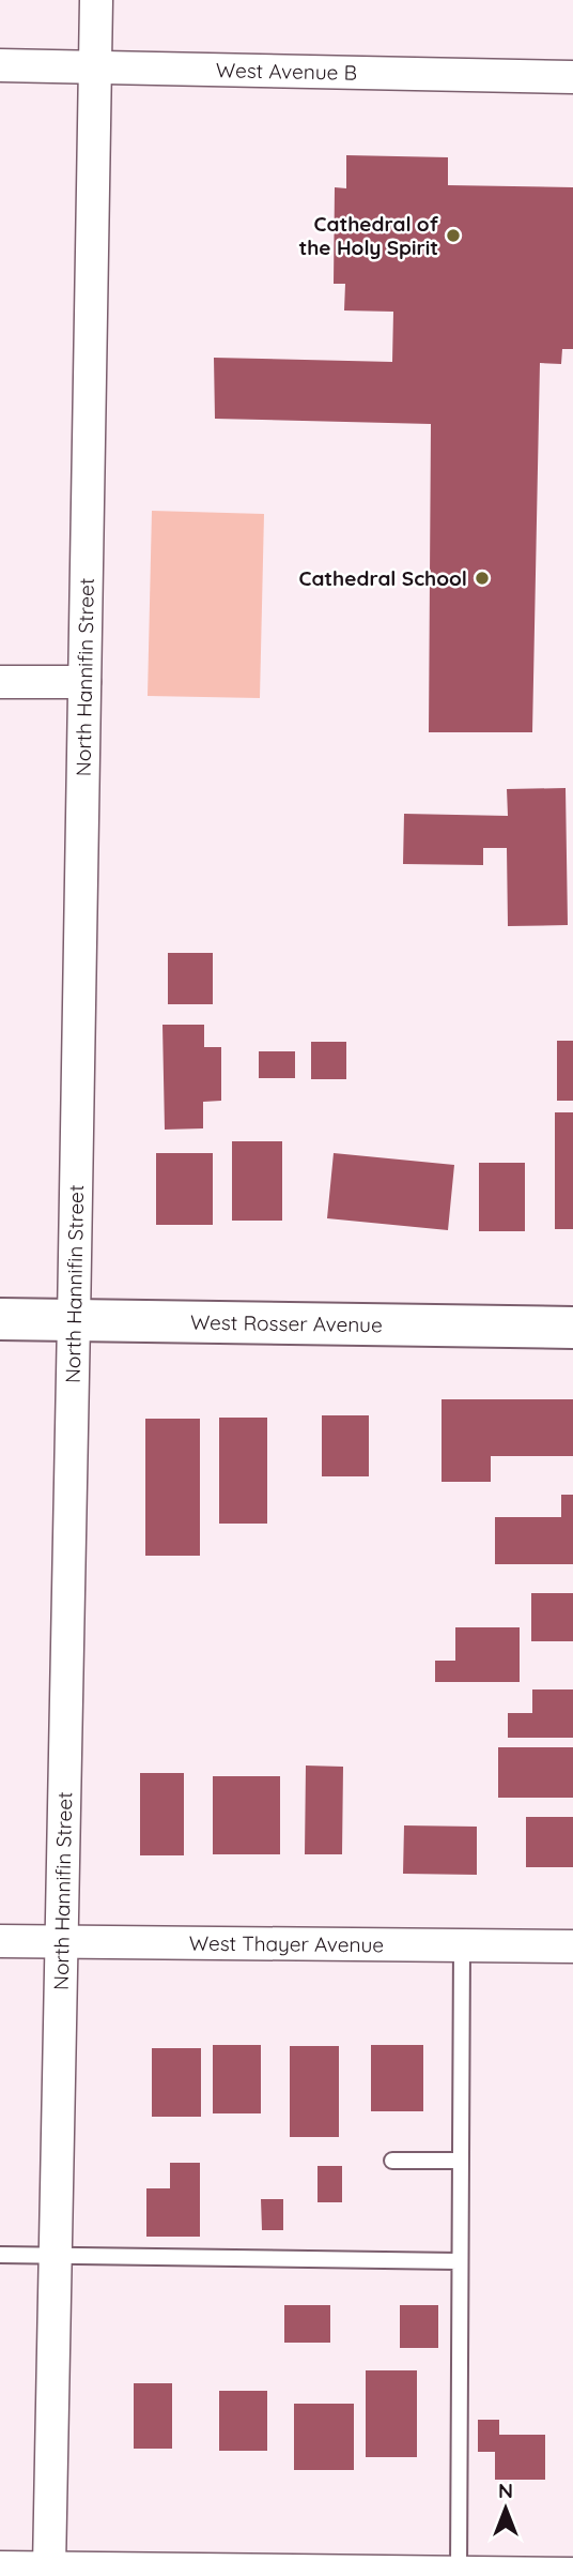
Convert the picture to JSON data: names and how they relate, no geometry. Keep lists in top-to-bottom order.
{
  "streets": {
    "street": [
      "West Avenue B",
      "North Hannifin Street",
      "West Rosser Avenue",
      "West Thayer Avenue"
    ]
  },
  "crossings": [
    ["West Avenue B", "North Hannifin Street"],
    ["North Hannifin Street", "West Rosser Avenue"],
    ["North Hannifin Street", "West Thayer Avenue"]
  ],
  "places": ["Cathedral of the Holy Spirit", "Cathedral School"],
  "north": "top"
}
